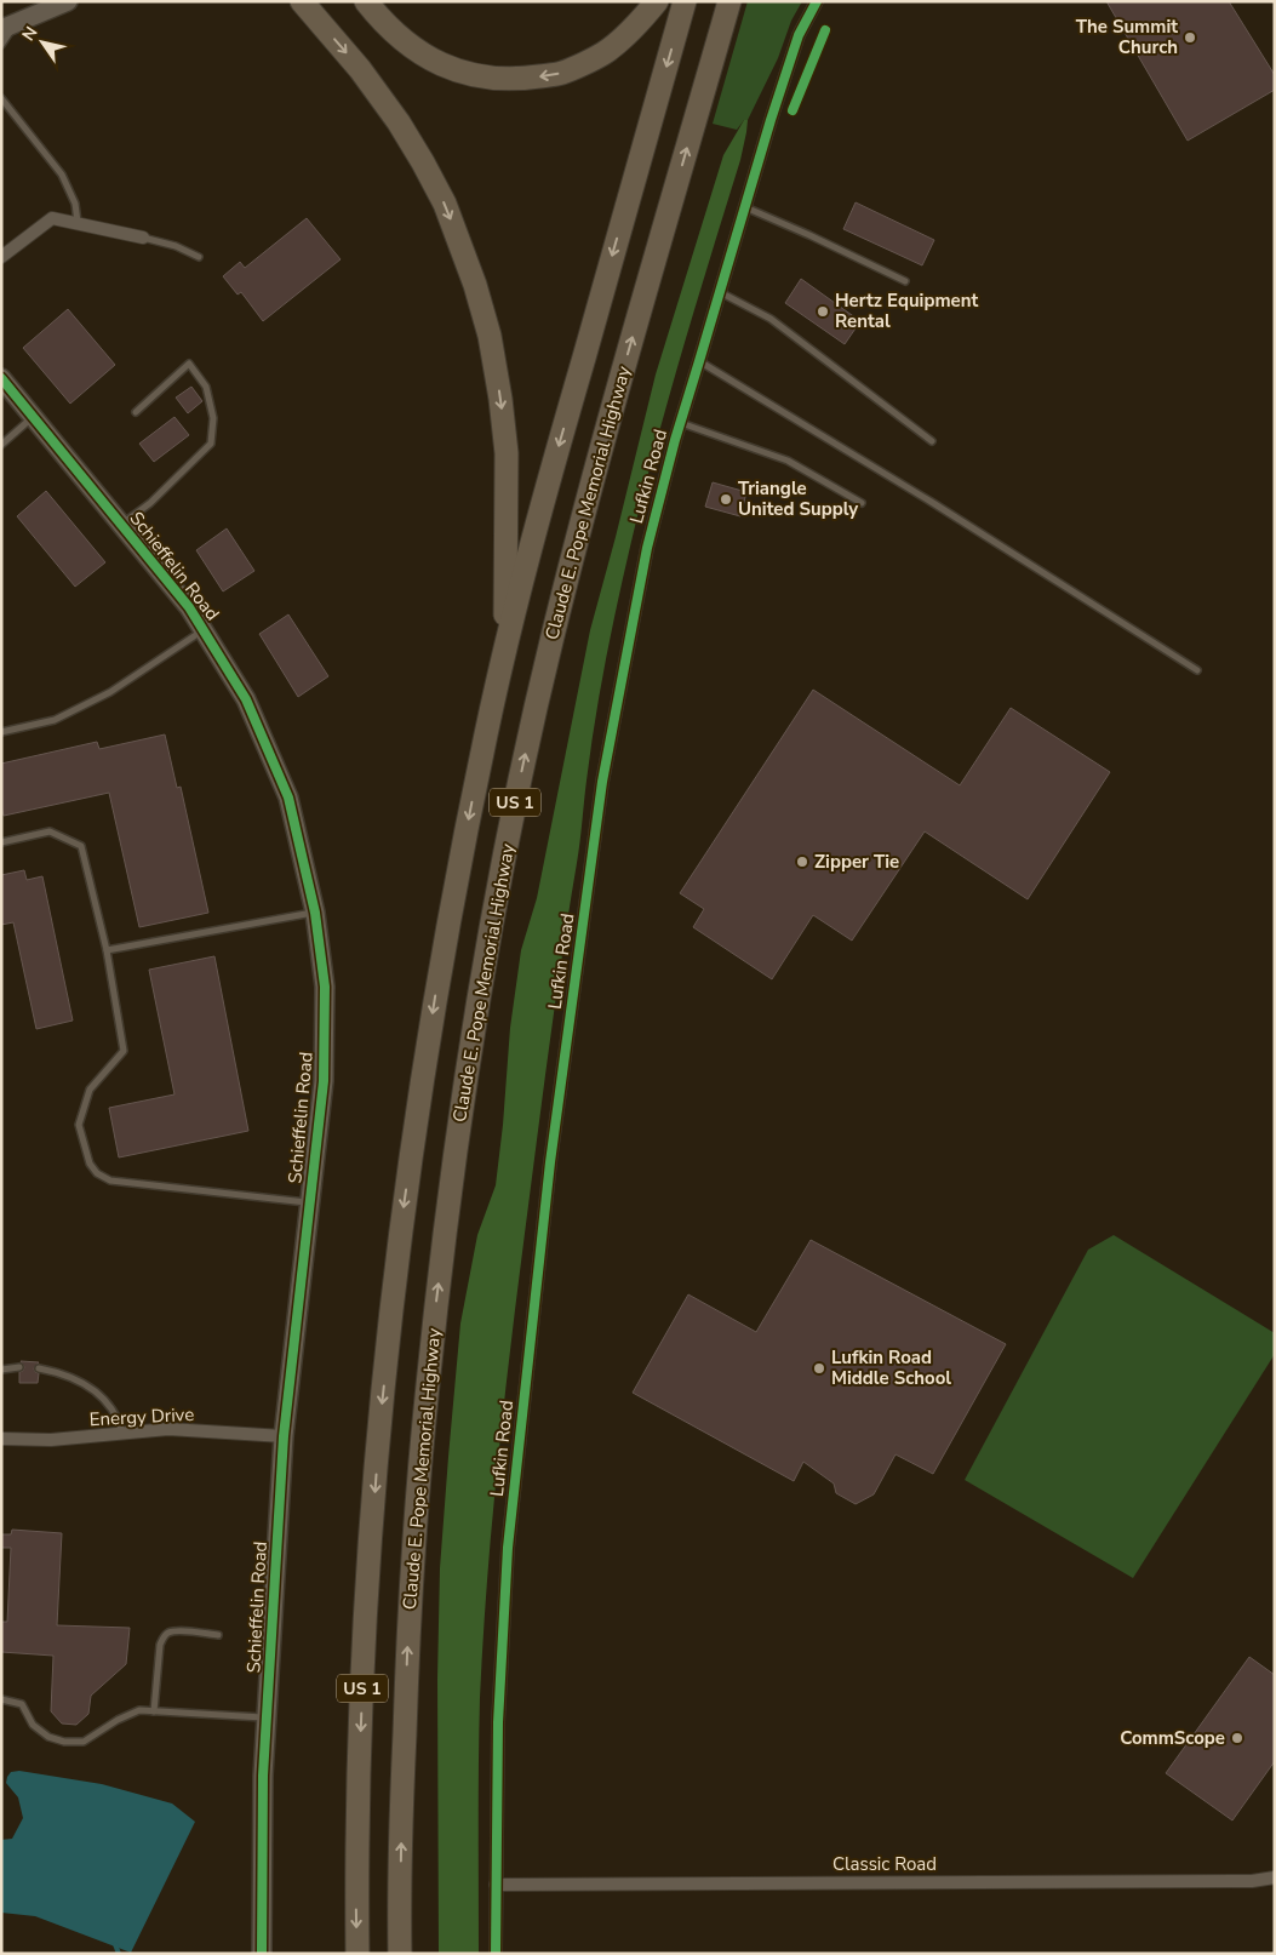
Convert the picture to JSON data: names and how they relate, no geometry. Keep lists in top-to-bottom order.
{
  "streets": {
    "highway": ["Claude E. Pope Memorial Highway", "US 1"],
    "street": [
      "Lufkin Road",
      "Schieffelin Road",
      "Energy Drive",
      "Classic Road"
    ]
  },
  "crossings": [
    ["Lufkin Road", "Classic Road"],
    ["Schieffelin Road", "Energy Drive"]
  ],
  "places": [
    "The Summit Church",
    "Hertz Equipment Rental",
    "Triangle United Supply",
    "Zipper Tie",
    "Lufkin Road Middle School",
    "CommScope"
  ],
  "north": "top left"
}
